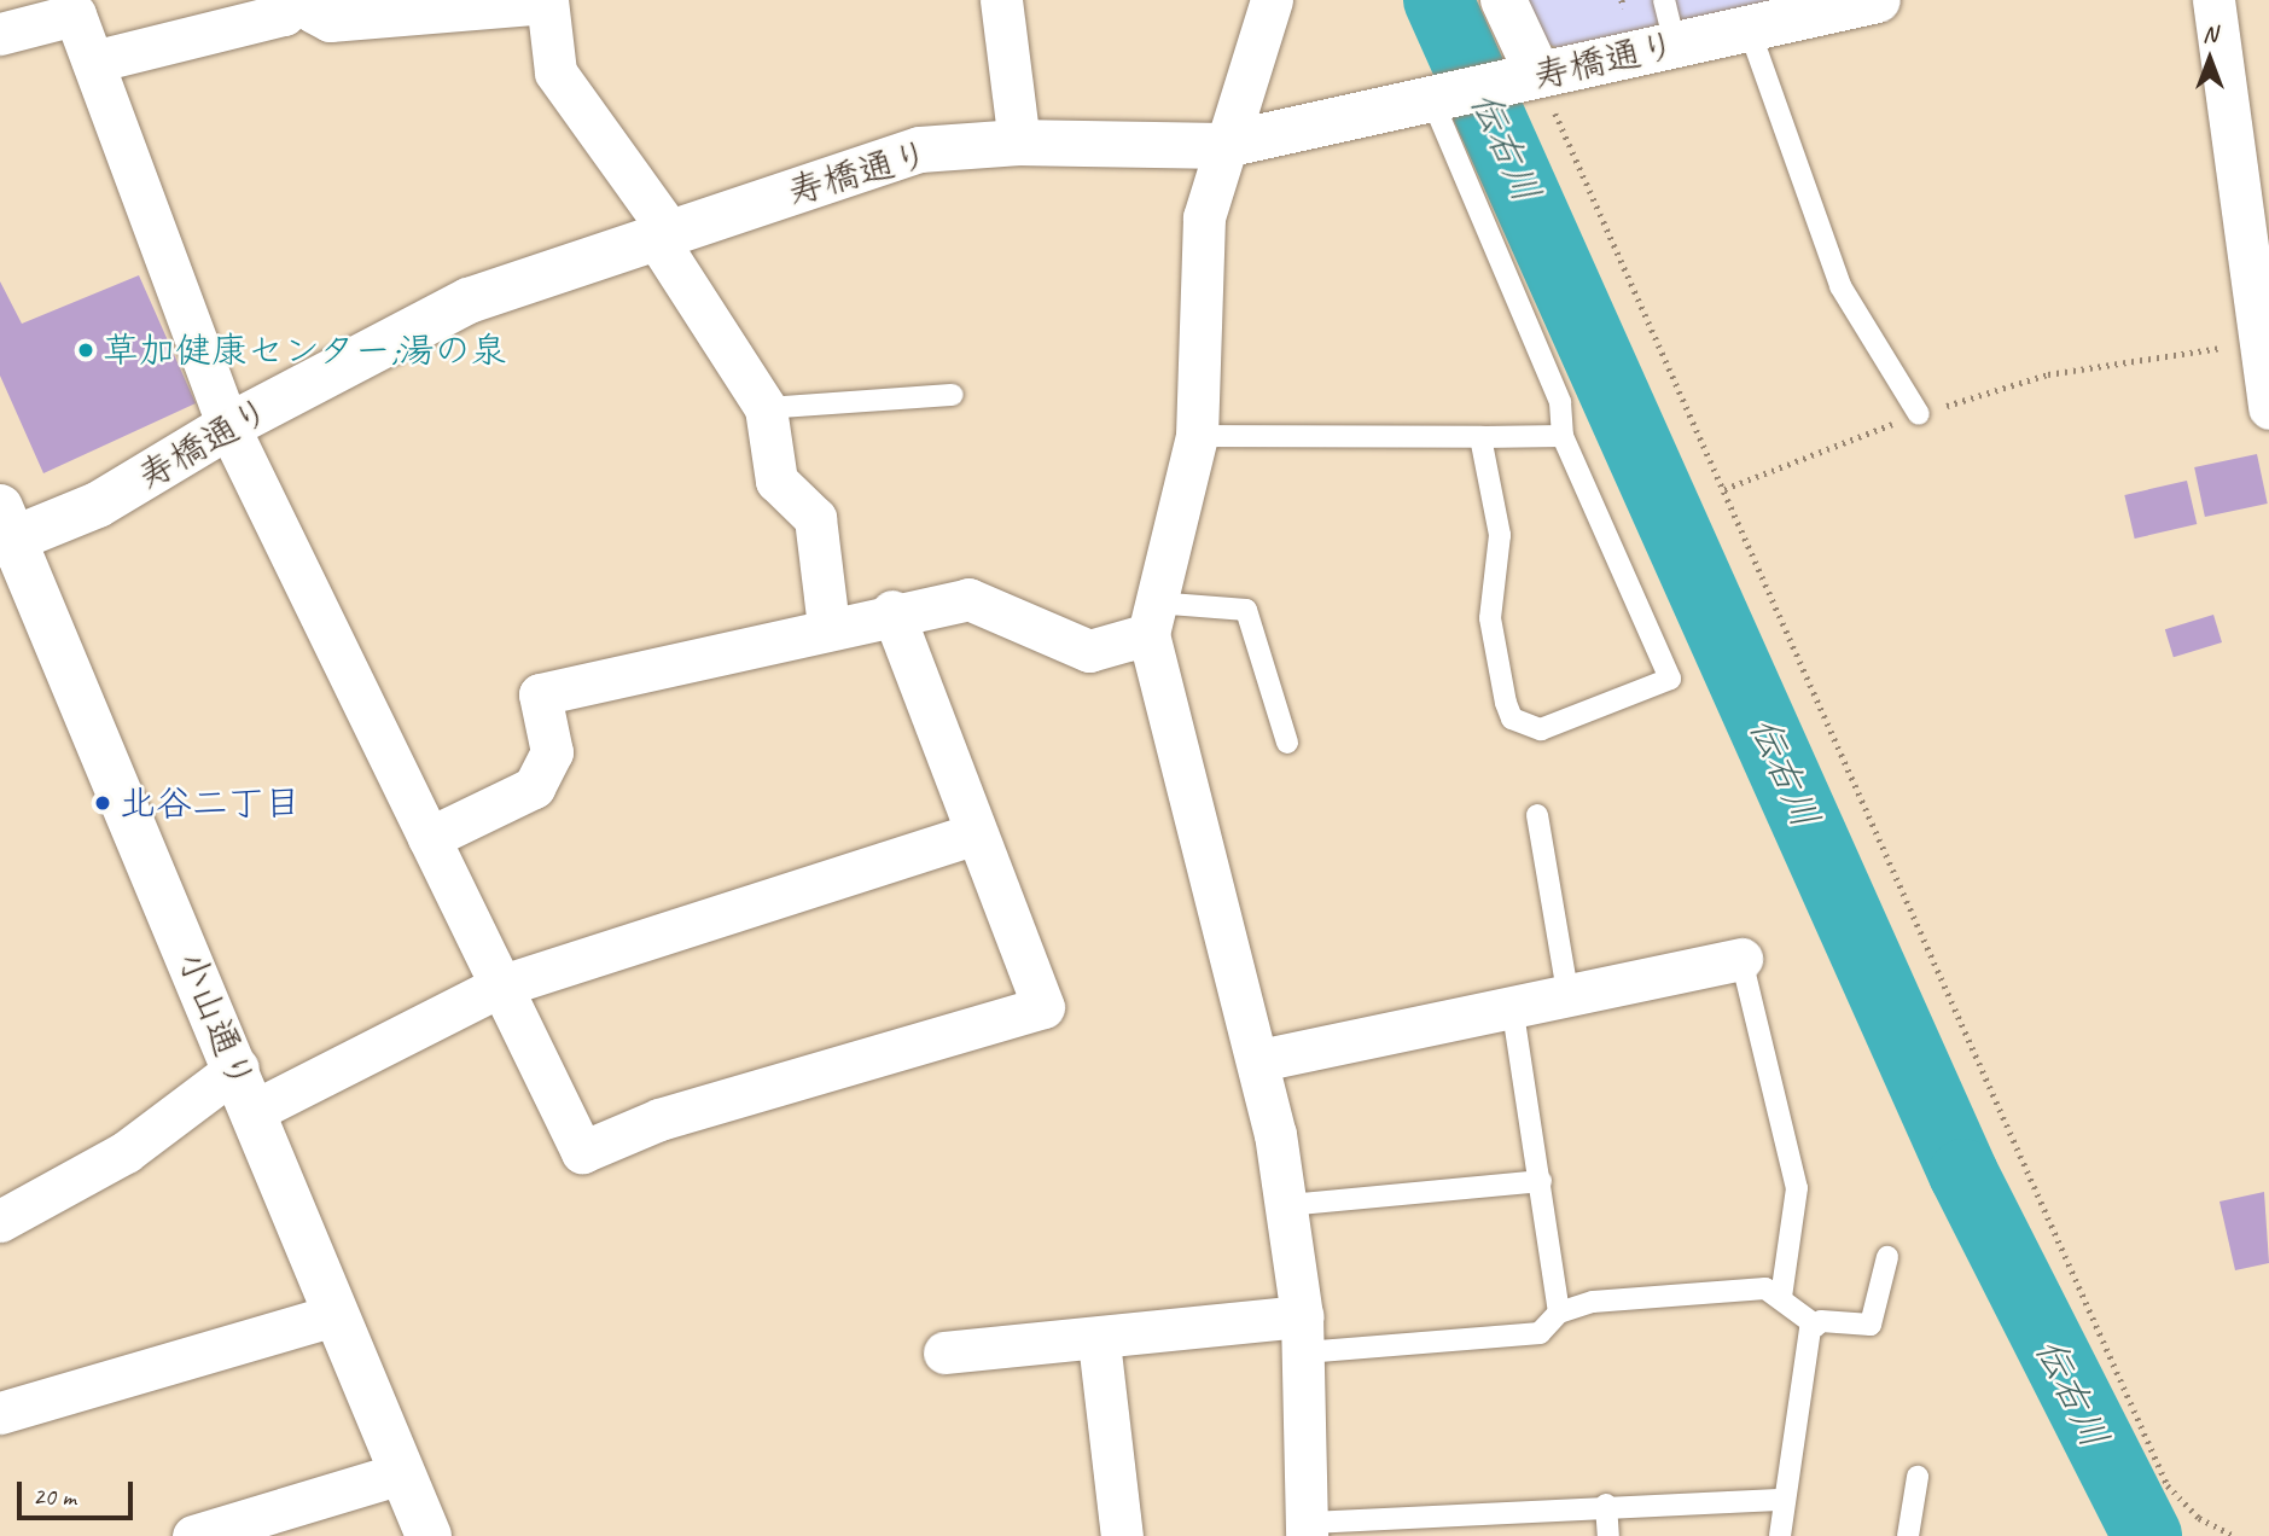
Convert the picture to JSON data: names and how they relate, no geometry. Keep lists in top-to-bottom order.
{
  "streets": {
    "street": ["寿橋通り", "小山通り"]
  },
  "crossings": [
    ["寿橋通り", "小山通り"]
  ],
  "water": ["伝右川"],
  "places": ["草加健康センター;湯の泉", "北谷二丁目"],
  "scale_bar": "20 m",
  "north": "top"
}
